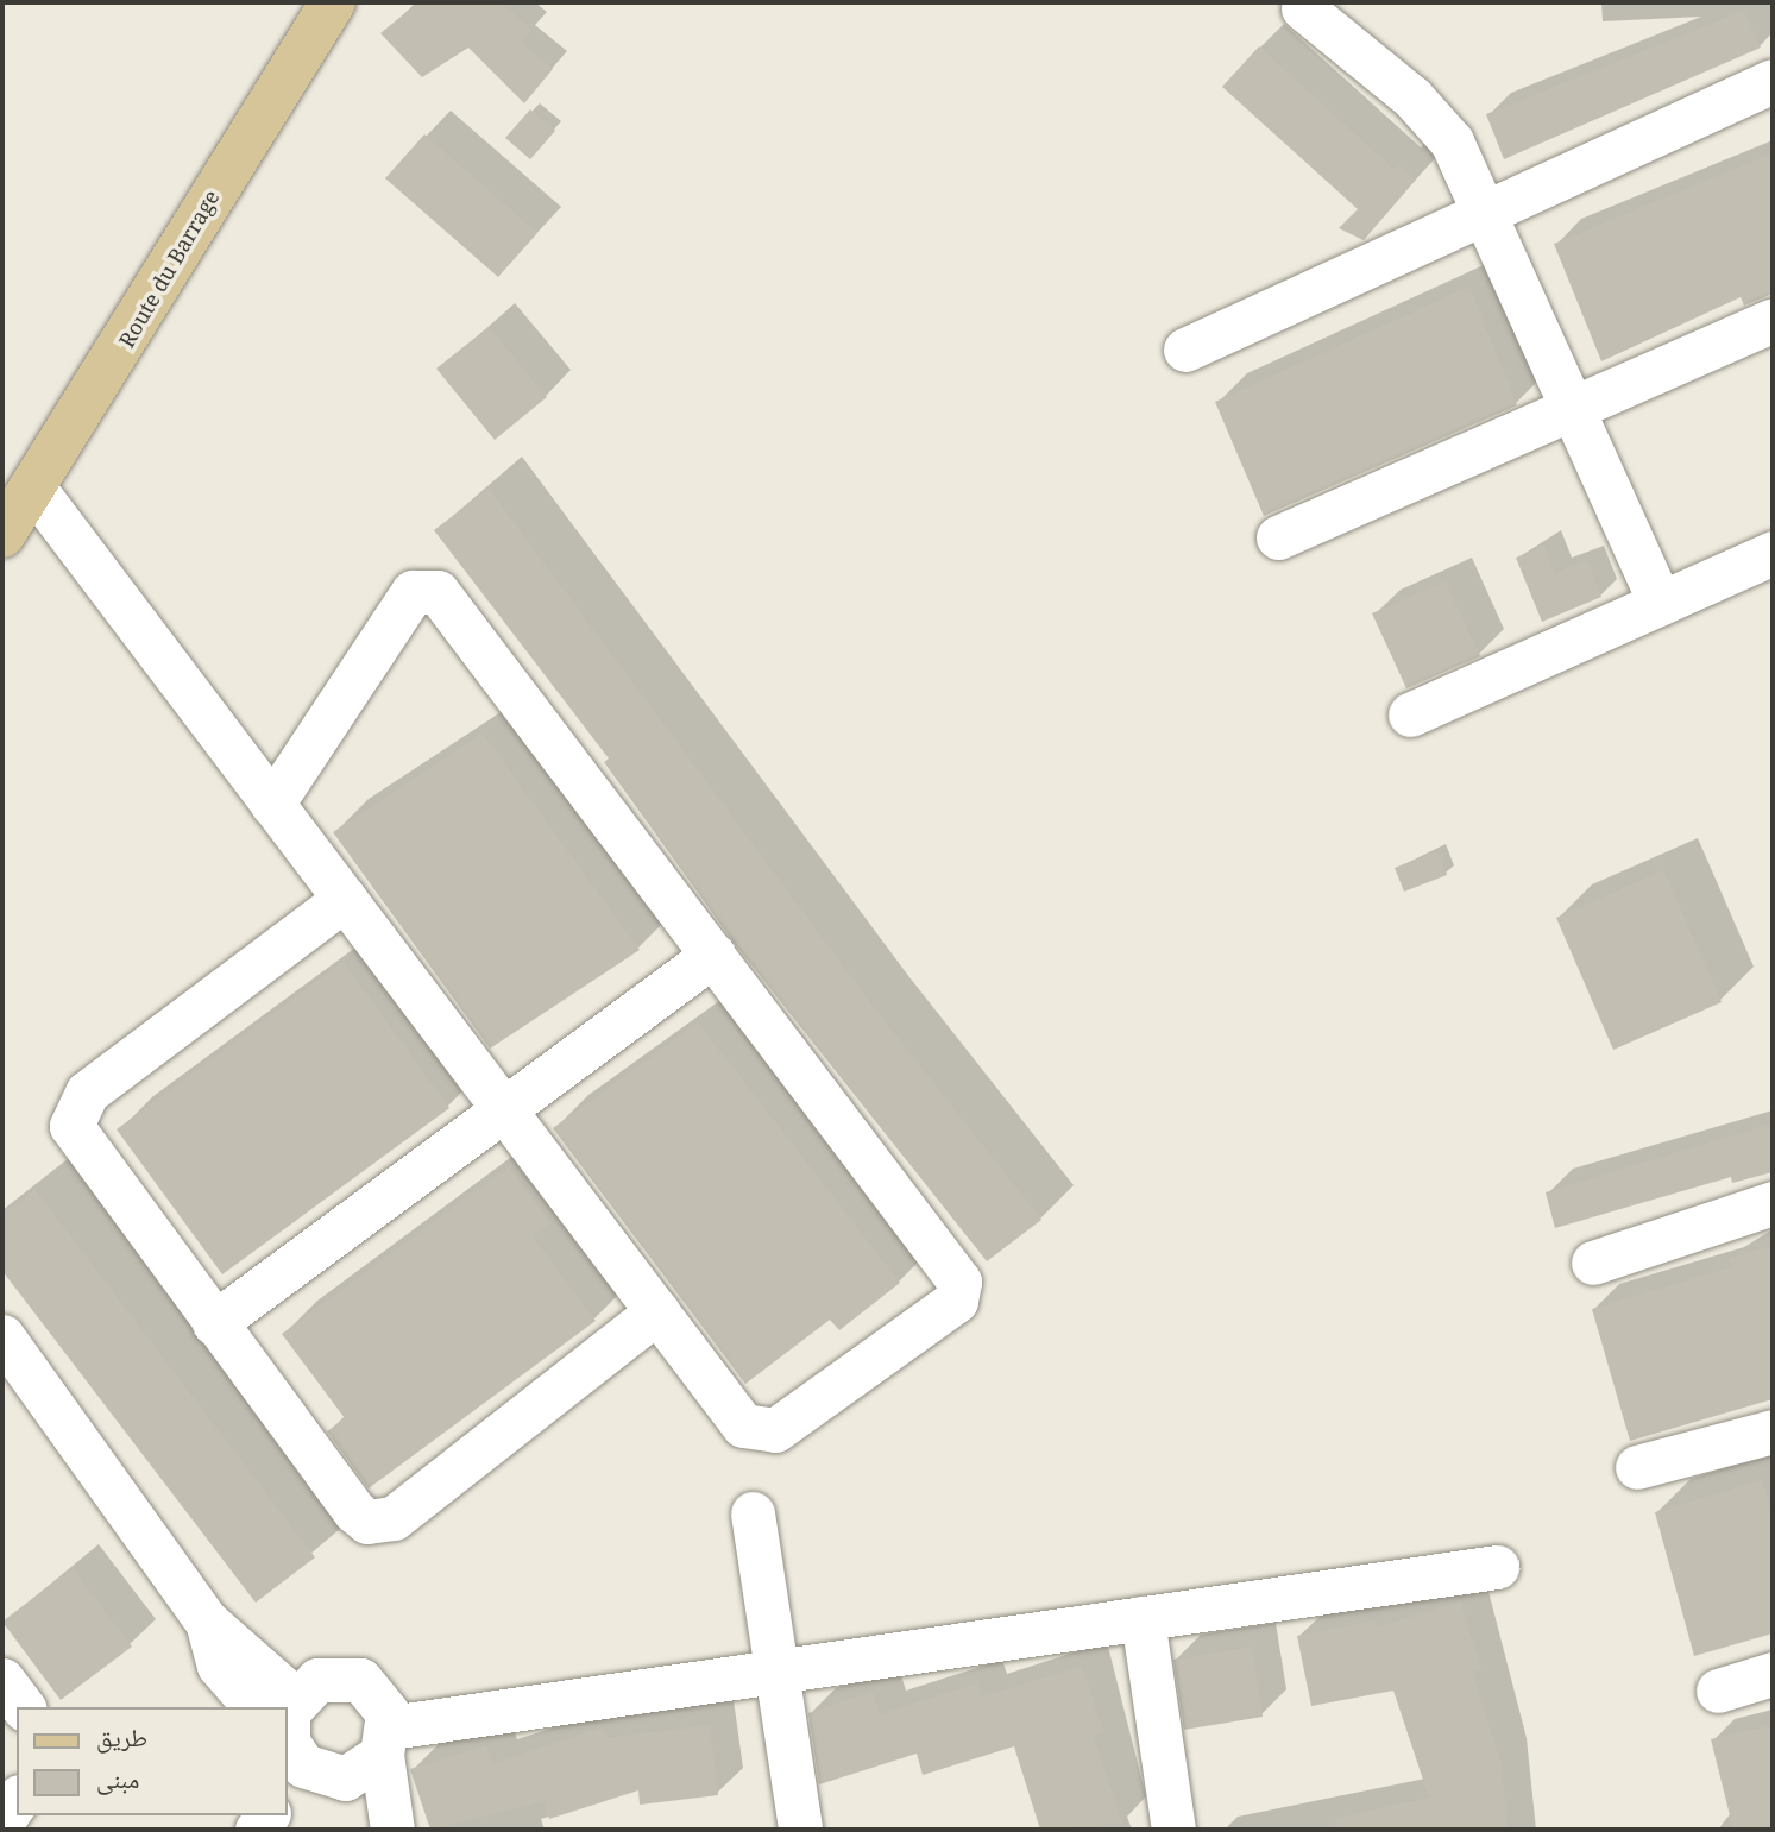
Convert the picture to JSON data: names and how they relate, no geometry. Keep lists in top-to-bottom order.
{
  "streets": {
    "main road": ["Route du Barrage"]
  },
  "legend": ["طريق", "مبنى"]
}
